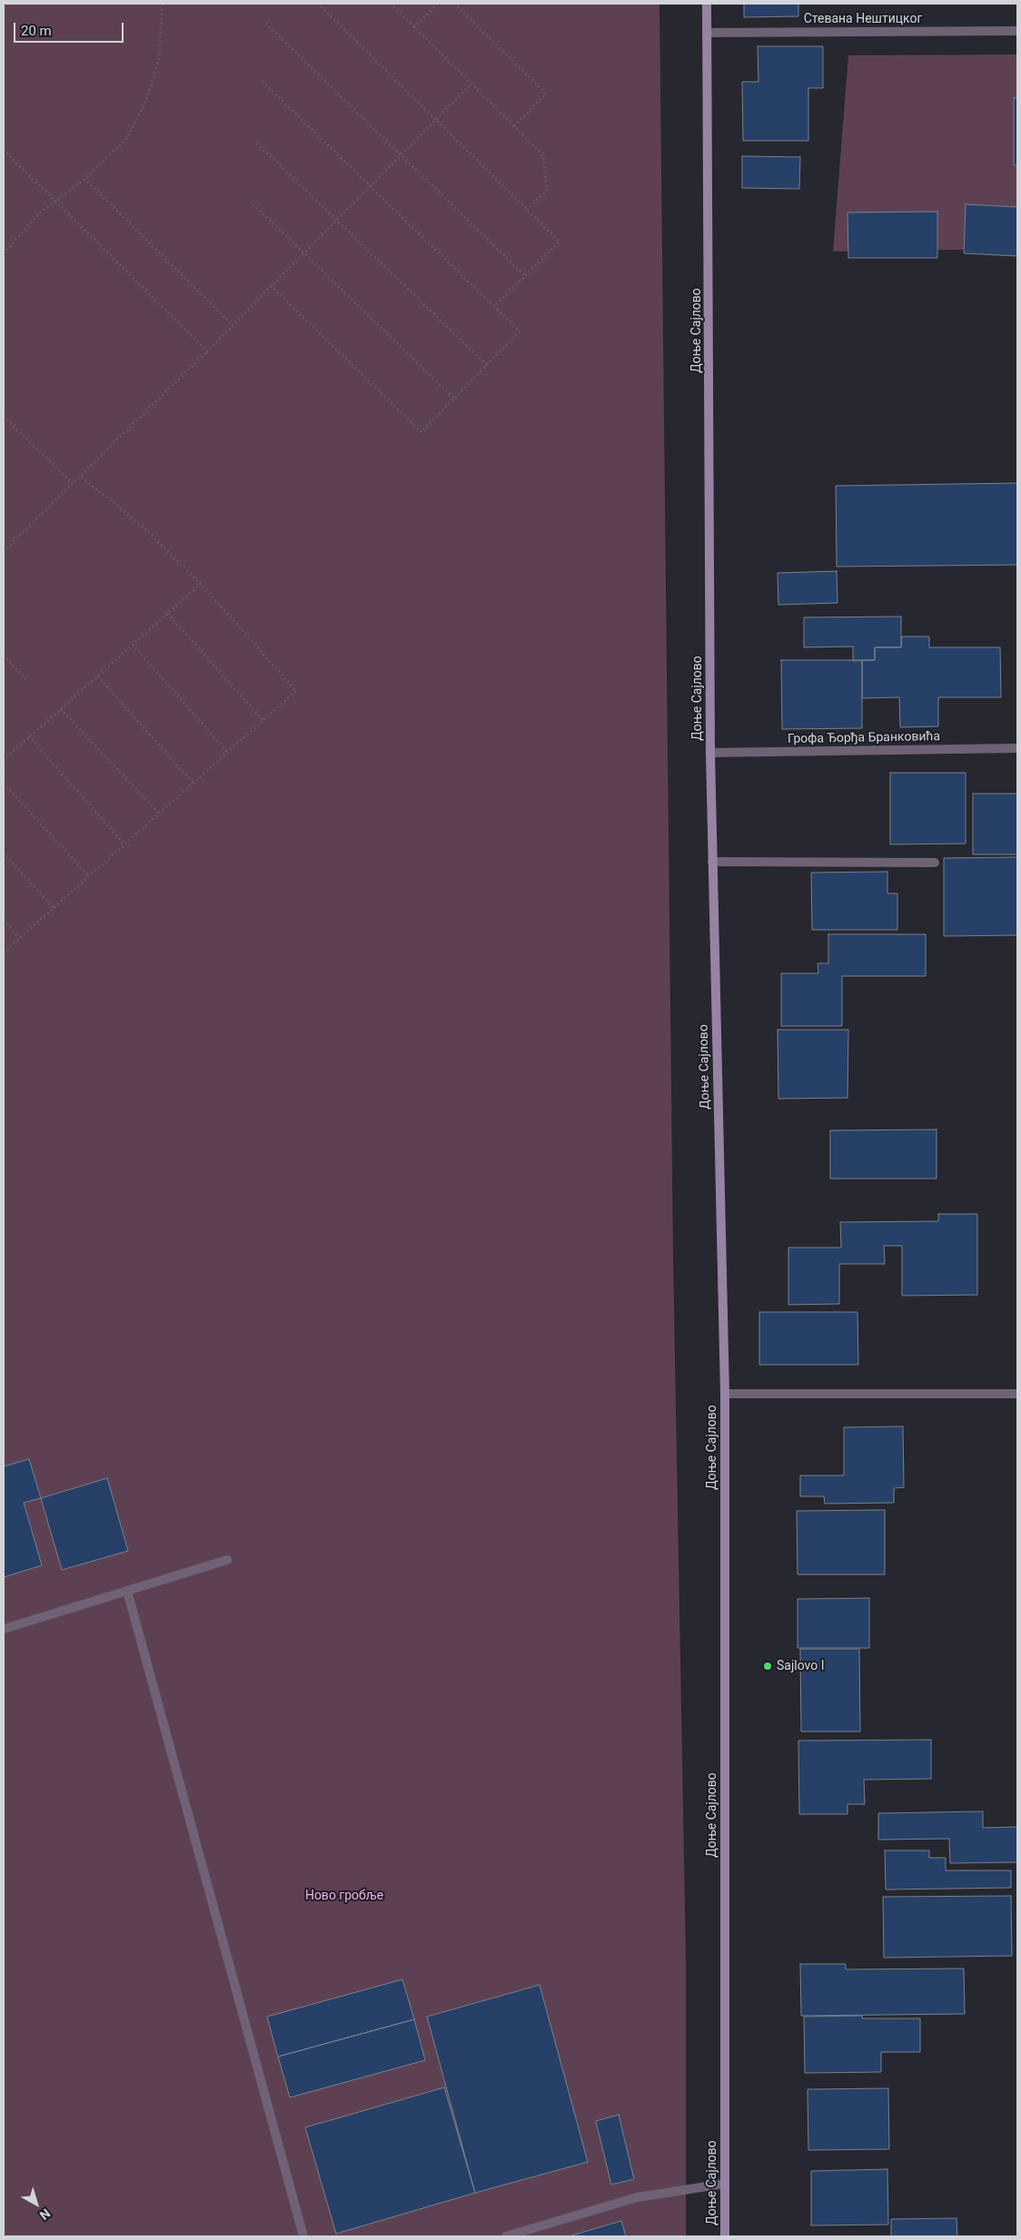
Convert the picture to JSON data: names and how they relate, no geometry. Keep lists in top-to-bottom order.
{
  "streets": {
    "street": ["Стевана Нештицког", "Доње Сајлово", "Грофа Ђорђа Бранковића"]
  },
  "crossings": [
    ["Стевана Нештицког", "Доње Сајлово"],
    ["Доње Сајлово", "Грофа Ђорђа Бранковића"]
  ],
  "parks": ["Ново гробље"],
  "places": ["Sajlovo I"],
  "scale_bar": "20 m",
  "north": "bottom right"
}
